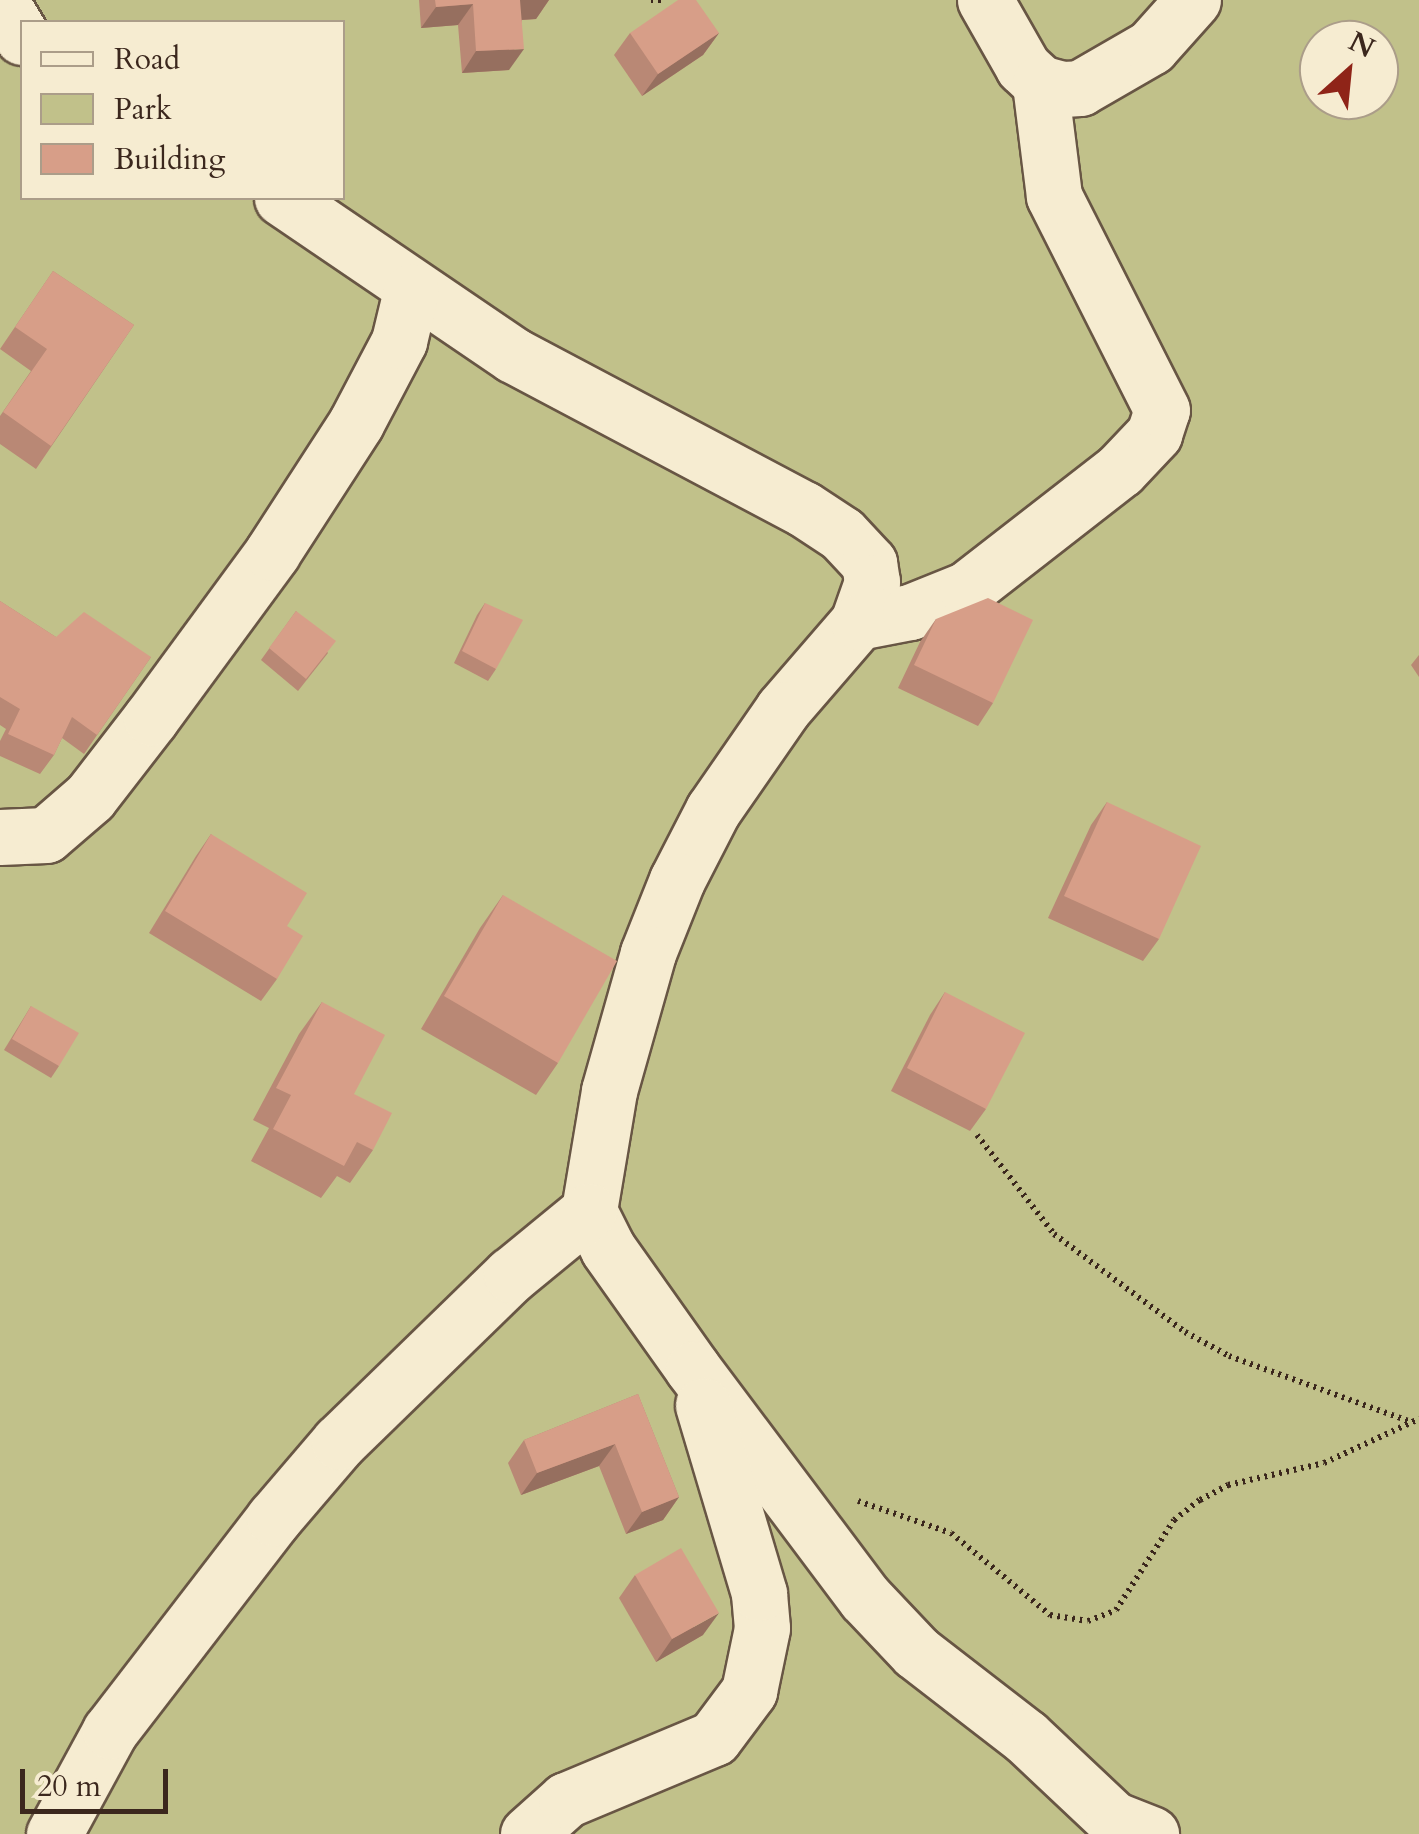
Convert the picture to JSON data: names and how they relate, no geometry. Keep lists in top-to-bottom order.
{
  "legend": ["Road", "Park", "Building"],
  "scale_bar": "20 m",
  "north": "top right"
}
